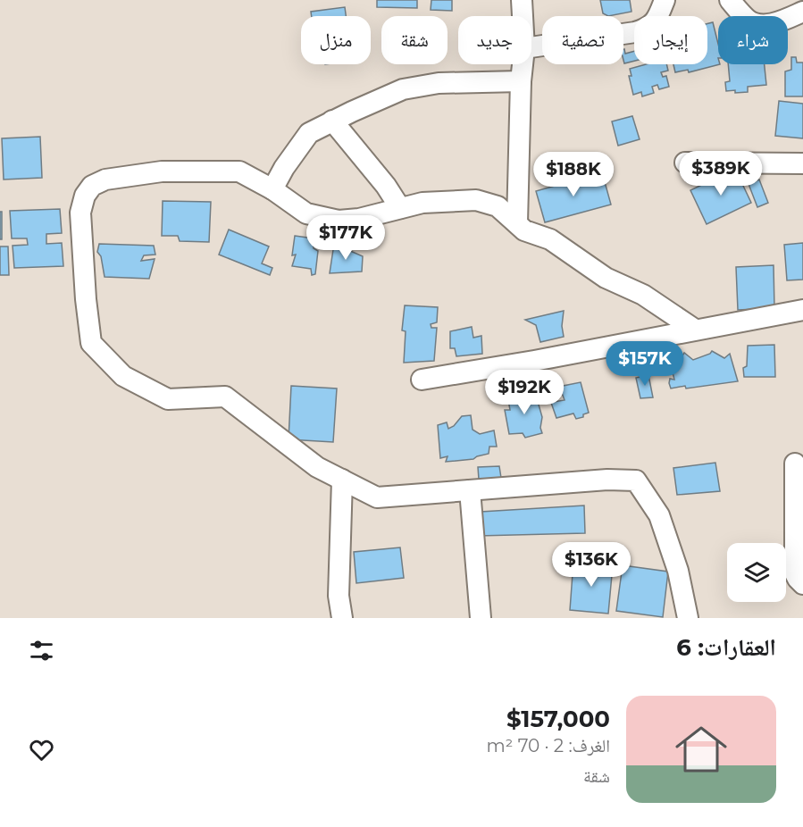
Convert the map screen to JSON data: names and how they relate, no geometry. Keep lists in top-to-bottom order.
{
  "page": {
    "chip": [
      "شراء",
      "إيجار",
      "تصفية",
      "جديد",
      "شقة",
      "منزل"
    ],
    "price": [
      "$389K",
      "$188K",
      "$177K",
      "$157K",
      "$192K",
      "$136K"
    ],
    "heading": "العقارات: 6",
    "list": [
      {
        "name": "$157,000",
        "note": "الغرف: 2 · 70 m² · شقة"
      }
    ]
  }
}
